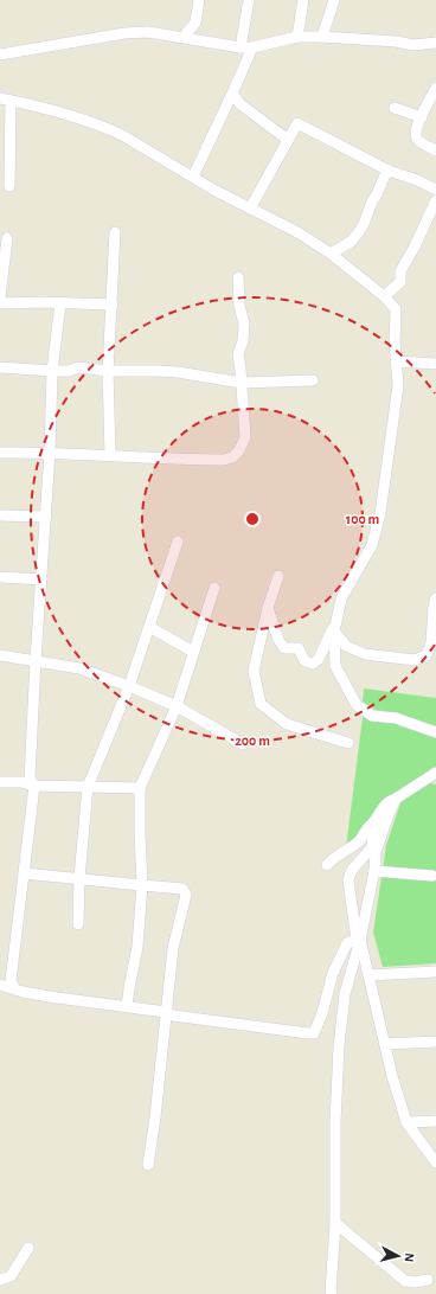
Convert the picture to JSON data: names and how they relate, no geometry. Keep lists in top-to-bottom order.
{
  "north": "right",
  "rings": ["100 m", "200 m"]
}
